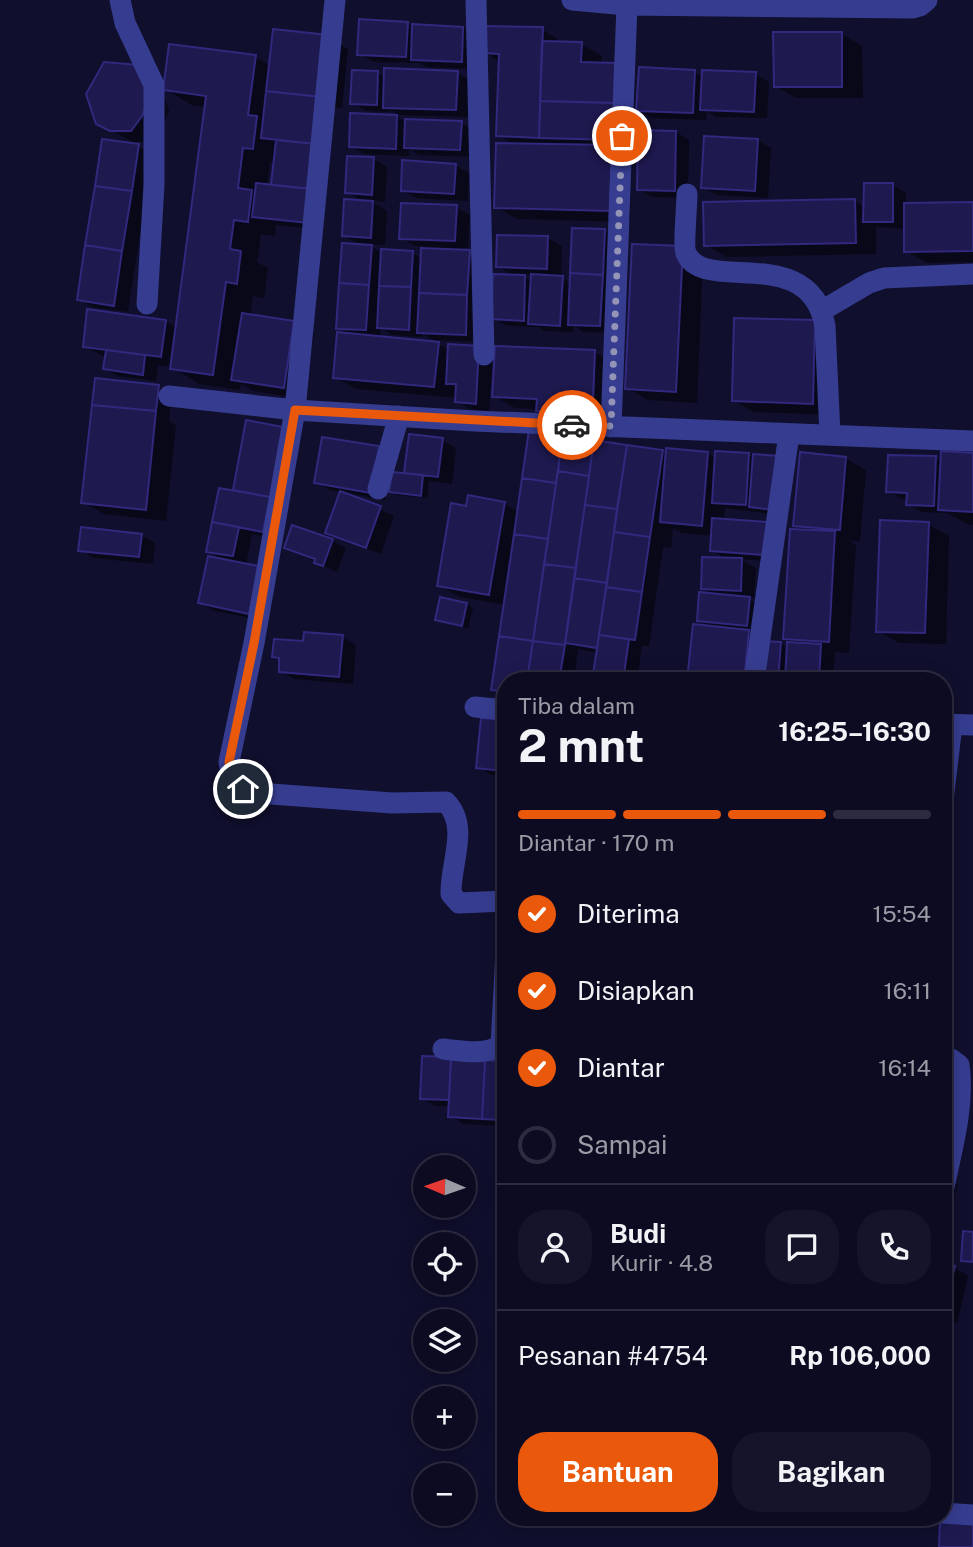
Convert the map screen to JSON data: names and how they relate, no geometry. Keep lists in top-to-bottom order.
{
  "north": "left",
  "page": {
    "heading": ["2 mnt", "Tiba dalam", "16:25–16:30"],
    "panel": [
      "Budi",
      "Kurir · 4.8",
      "Pesanan #4754",
      "Rp 106,000"
    ],
    "bar": "Diantar · 170 m",
    "list": [
      ["Diterima", "15:54"],
      ["Disiapkan", "16:11"],
      ["Diantar", "16:14"],
      "Sampai"
    ],
    "map_buttons": ["+", "−"],
    "buttons": ["Bantuan", "Bagikan"]
  }
}
